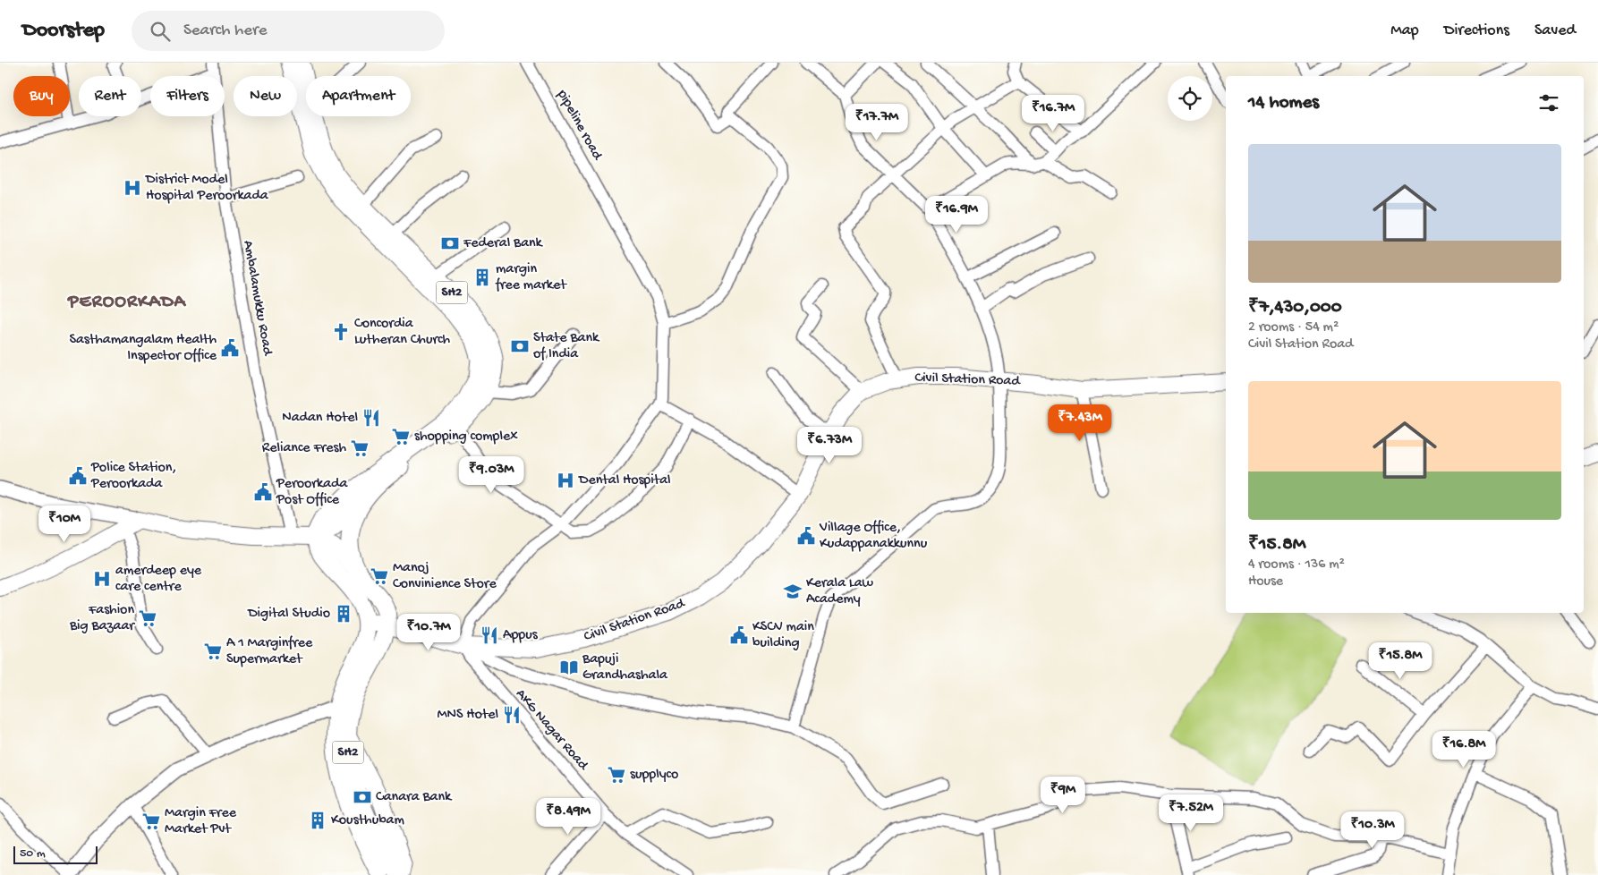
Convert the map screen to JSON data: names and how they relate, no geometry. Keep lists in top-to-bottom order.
{
  "streets": {
    "main road": ["SH2", "Civil Station Road"],
    "street": ["pipeline road", "Ambalamukku Road", "AKG Nagar Road"]
  },
  "crossings": [
    ["SH2", "Civil Station Road"],
    ["Civil Station Road", "AKG Nagar Road"]
  ],
  "districts": ["PEROORKADA"],
  "places": {
    "hospital": ["District Model Hospital Peroorkada", "Dental Hospital", "amerdeep eye care centre"],
    "bank": ["Federal Bank", "State Bank of India", "Canara Bank"],
    "building": ["margin free market", "Digital Studio", "Kousthubam"],
    "church": ["Concordia Lutheran Church"],
    "public building": [
      "Sasthamangalam Health Inspector Office",
      "Police Station, Peroorkada",
      "Peroorkada Post Office",
      "Village Office, Kudappanakkunnu",
      "KSCV main building"
    ],
    "restaurant": ["Nadan Hotel", "Appus", "MNS Hotel"],
    "supermarket": [
      "shopping complex",
      "Reliance Fresh",
      "Manoj Convinience Store",
      "Fashion Big Bazaar",
      "A 1 Marginfree Supermarket",
      "supplyco",
      "Margin Free Market Pvt"
    ],
    "school or university": ["Kerala Law Academy"],
    "library": ["Bapuji Grandhashala"]
  },
  "scale_bar": "50 m",
  "page": {
    "header": "Doorstep",
    "search": "Search here",
    "nav": ["Map", "Directions", "Saved"],
    "chip": [
      "Buy",
      "Rent",
      "Filters",
      "New",
      "Apartment"
    ],
    "heading": "14 homes",
    "price": [
      "₹16.7M",
      "₹17.7M",
      "₹16.9M",
      "₹7.43M",
      "₹6.73M",
      "₹9.03M",
      "₹10M",
      "₹10.7M",
      "₹15.8M",
      "₹16.8M",
      "₹9M",
      "₹7.52M",
      "₹8.49M",
      "₹10.3M"
    ],
    "list": [
      {
        "name": "₹7,430,000",
        "note": "2 rooms · 54 m² · Civil Station Road"
      },
      {
        "name": "₹15.8M",
        "note": "4 rooms · 136 m² · House"
      }
    ],
    "scale": "50 m"
  }
}
